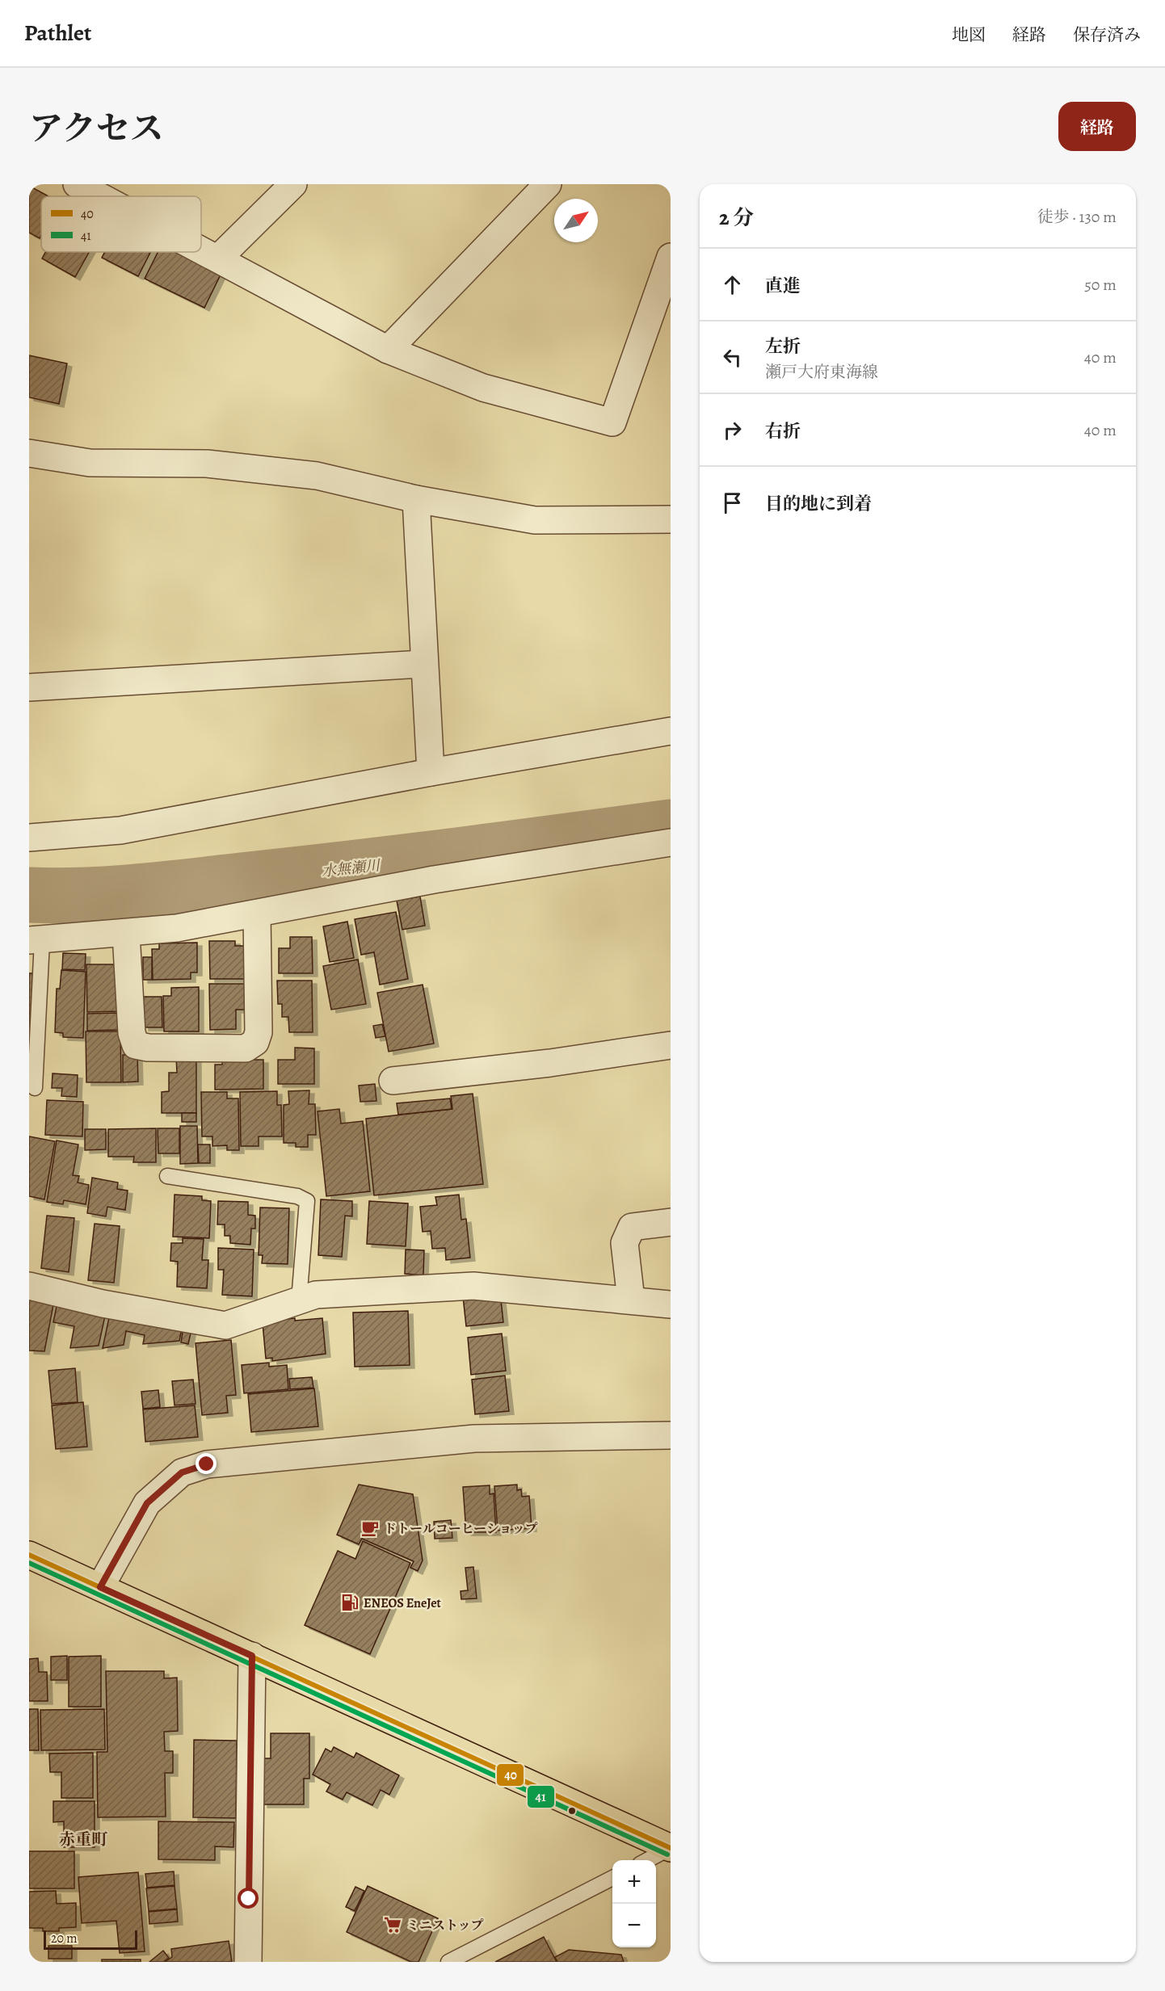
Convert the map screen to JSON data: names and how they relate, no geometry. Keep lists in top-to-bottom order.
{
  "districts": ["赤重町"],
  "water": ["水無瀬川"],
  "places": {
    "cafe": ["ドトールコーヒーショップ"],
    "fuel station": ["ENEOS EneJet"],
    "supermarket": ["ミニストップ"]
  },
  "lines": ["transit line 40", "transit line 41"],
  "legend": ["40", "41"],
  "scale_bar": "20 m",
  "north": "top right",
  "page": {
    "header": "Pathlet",
    "nav": ["地図", "経路", "保存済み"],
    "title": "アクセス",
    "buttons": "経路",
    "heading": ["2 分", "徒歩 · 130 m"],
    "list": [
      ["直進", "50 m"],
      ["左折", "瀬戸大府東海線", "40 m"],
      ["右折", "40 m"],
      "目的地に到着"
    ],
    "map_buttons": ["+", "−"],
    "scale": "20 m"
  }
}
